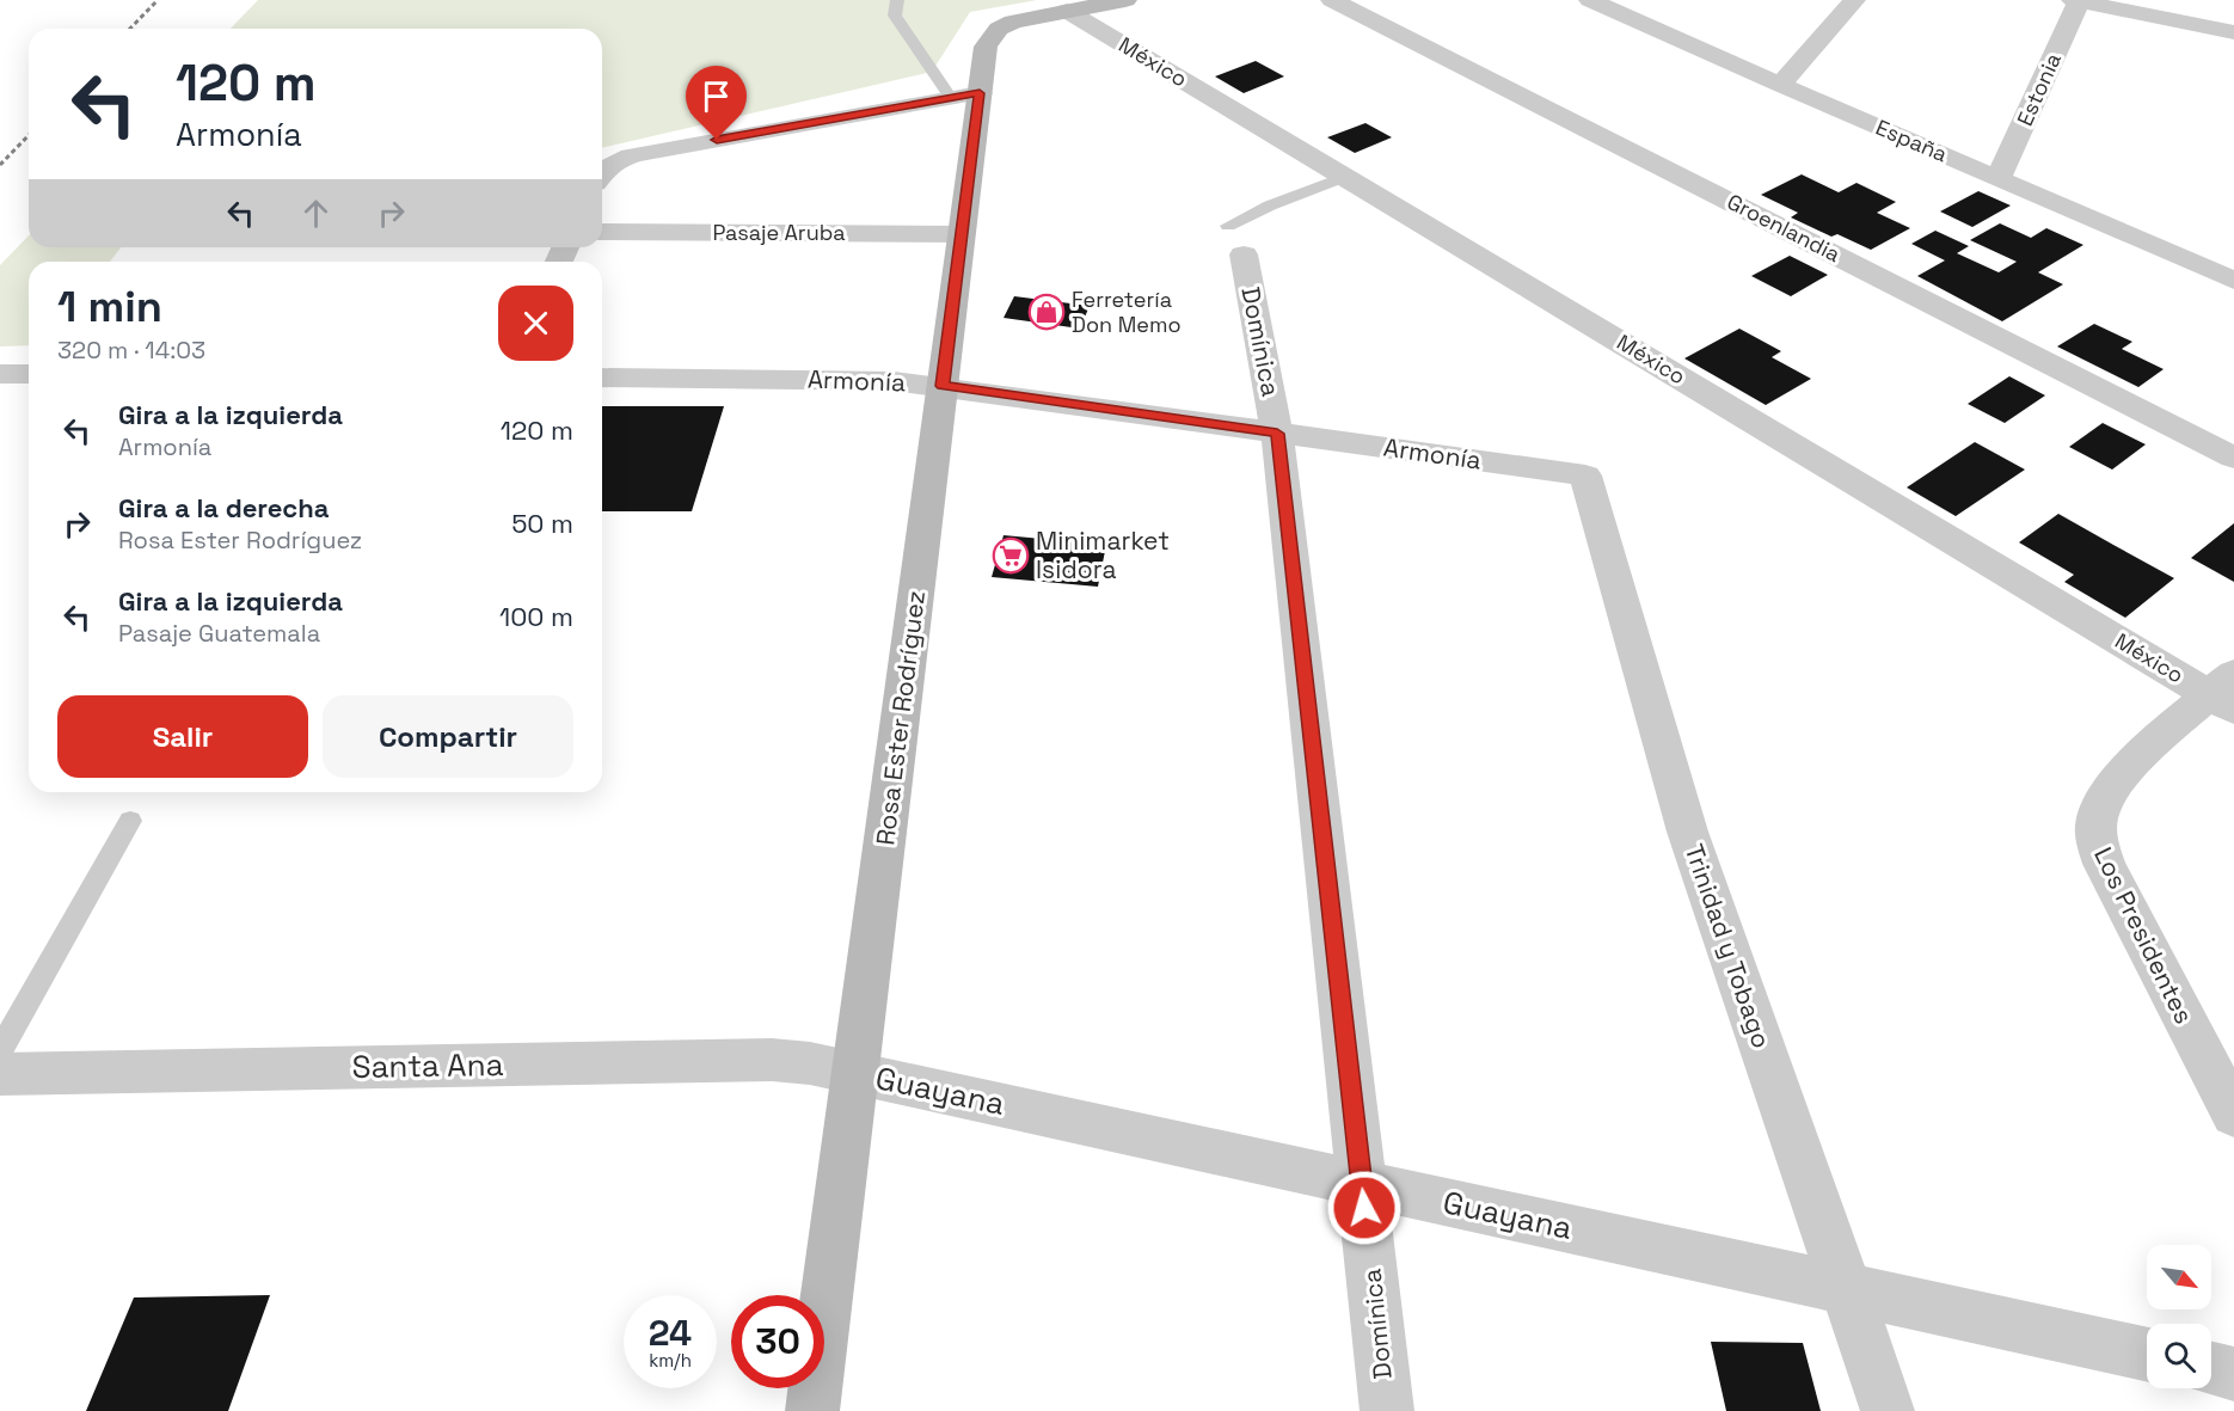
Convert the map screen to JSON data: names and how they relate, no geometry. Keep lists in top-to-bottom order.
{
  "streets": {
    "street": [
      "México",
      "Estonia",
      "España",
      "Groenlandia",
      "Pasaje Aruba",
      "Domínica",
      "Armonía",
      "Rosa Ester Rodríguez",
      "Los Presidentes",
      "Trinidad y Tobago",
      "Santa Ana",
      "Guayana"
    ]
  },
  "crossings": [
    ["México", "Domínica"],
    ["México", "Rosa Ester Rodríguez"],
    ["México", "Los Presidentes"],
    ["Estonia", "España"],
    ["Pasaje Aruba", "Rosa Ester Rodríguez"],
    ["Domínica", "Armonía"],
    ["Domínica", "Guayana"],
    ["Armonía", "Rosa Ester Rodríguez"],
    ["Armonía", "Trinidad y Tobago"],
    ["Rosa Ester Rodríguez", "Santa Ana"],
    ["Rosa Ester Rodríguez", "Guayana"],
    ["Trinidad y Tobago", "Guayana"],
    ["Santa Ana", "Guayana"]
  ],
  "places": {
    "shop": ["Ferretería Don Memo"],
    "supermarket": ["Minimarket Isidora"]
  },
  "north": "bottom right",
  "page": {
    "turn": ["120 m", "Armonía"],
    "heading": ["1 min", "320 m · 14:03"],
    "list": [
      {
        "name": "Gira a la izquierda",
        "note": "Armonía",
        "value": "120 m"
      },
      {
        "name": "Gira a la derecha",
        "note": "Rosa Ester Rodríguez",
        "value": "50 m"
      },
      {
        "name": "Gira a la izquierda",
        "note": "Pasaje Guatemala",
        "value": "100 m"
      }
    ],
    "buttons": ["Salir", "Compartir"],
    "speed": "24 km/h",
    "limit": "30"
  }
}
